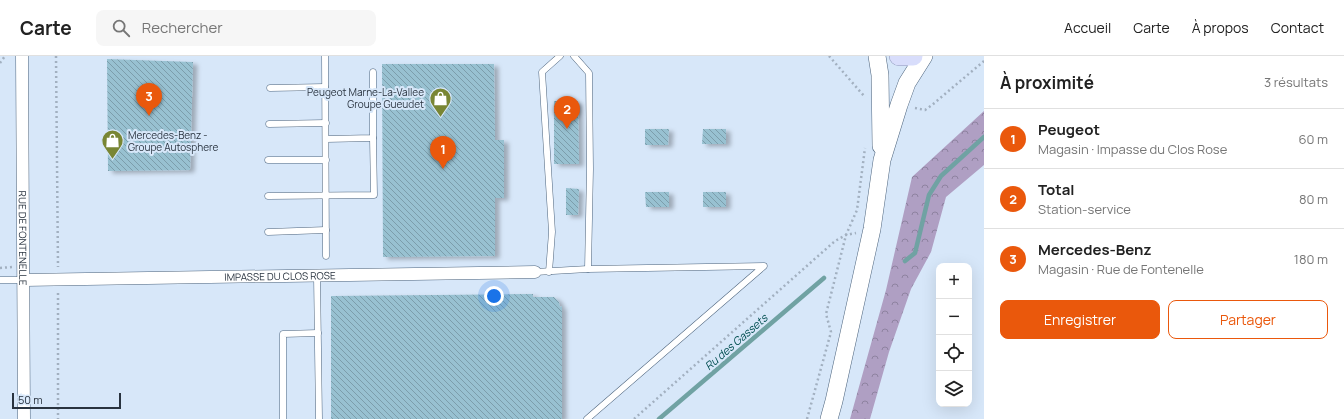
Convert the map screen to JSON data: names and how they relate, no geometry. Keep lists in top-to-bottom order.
{
  "streets": {
    "street": ["RUE DE FONTENELLE", "IMPASSE DU CLOS ROSE"]
  },
  "crossings": [
    ["RUE DE FONTENELLE", "IMPASSE DU CLOS ROSE"]
  ],
  "water": ["Ru des Gassets"],
  "places": {
    "shop": ["Peugeot Marne-La-Vallee Groupe Gueudet", "Mercedes-Benz - Groupe Autosphere"]
  },
  "scale_bar": "50 m",
  "page": {
    "header": "Carte",
    "search": "Rechercher",
    "nav": [
      "Accueil",
      "Carte",
      "À propos",
      "Contact"
    ],
    "heading": ["À proximité", "3 résultats"],
    "pins": ["3", "2", "1"],
    "list": [
      {
        "mark": "1",
        "name": "Peugeot",
        "note": "Magasin · Impasse du Clos Rose",
        "value": "60 m"
      },
      {
        "mark": "2",
        "name": "Total",
        "note": "Station-service",
        "value": "80 m"
      },
      {
        "mark": "3",
        "name": "Mercedes-Benz",
        "note": "Magasin · Rue de Fontenelle",
        "value": "180 m"
      }
    ],
    "map_buttons": ["+", "−"],
    "buttons": ["Enregistrer", "Partager"],
    "scale": "50 m"
  }
}
